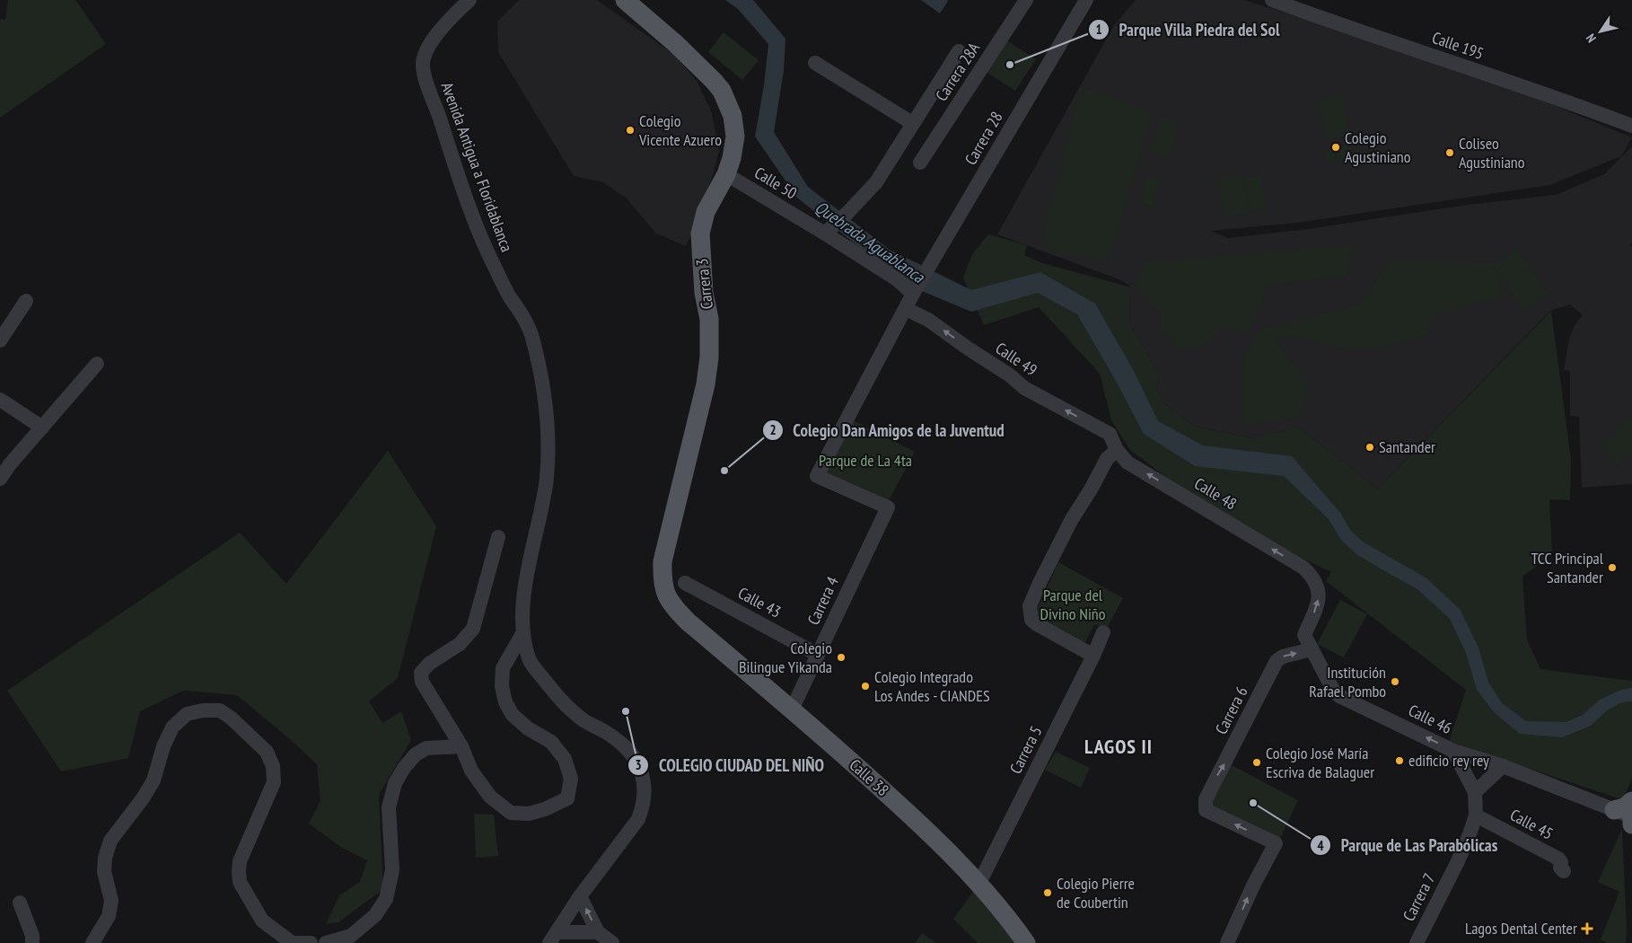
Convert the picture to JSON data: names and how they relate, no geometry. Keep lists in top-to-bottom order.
{
  "streets": {
    "main road": ["Carrera 3", "Calle 38"],
    "street": [
      "Calle 195",
      "Carrera 28A",
      "Carrera 28",
      "Avenida Antigua a Floridablanca",
      "Calle 50",
      "Calle 49",
      "Calle 48",
      "Carrera 4",
      "Calle 43",
      "Carrera 6",
      "Calle 46",
      "Carrera 5",
      "Calle 45",
      "Carrera 7"
    ]
  },
  "crossings": [
    ["Carrera 28", "Calle 50"],
    ["Calle 50", "Carrera 3"],
    ["Carrera 3", "Calle 38"],
    ["Calle 49", "Calle 48"],
    ["Calle 49", "Carrera 4"],
    ["Calle 48", "Calle 46"],
    ["Carrera 4", "Calle 43"],
    ["Carrera 4", "Calle 38"],
    ["Carrera 6", "Calle 46"],
    ["Calle 46", "Carrera 7"],
    ["Carrera 5", "Calle 38"],
    ["Calle 45", "Carrera 7"]
  ],
  "one_way": ["Calle 49", "Calle 48", "Calle 46"],
  "districts": ["LAGOS II"],
  "water": ["Quebrada Aguablanca"],
  "parks": ["Parque de La 4ta", "Parque del Divino Niño"],
  "places": {
    "other": [
      "Parque Villa Piedra del Sol",
      "Colegio Vicente Azuero",
      "Colegio Agustiniano",
      "Coliseo Agustiniano",
      "Santander",
      "Colegio Dan Amigos de la Juventud",
      "TCC Principal Santander",
      "Colegio Bilingue Yikanda",
      "Institución Rafael Pombo",
      "Colegio Integrado Los Andes - CIANDES",
      "COLEGIO CIUDAD DEL NIÑO",
      "edificio rey rey",
      "Colegio José María Escriva de Balaguer",
      "Parque de Las Parabólicas",
      "Colegio Pierre de Coubertin"
    ],
    "health": ["Lagos Dental Center"]
  },
  "north": "bottom left"
}
